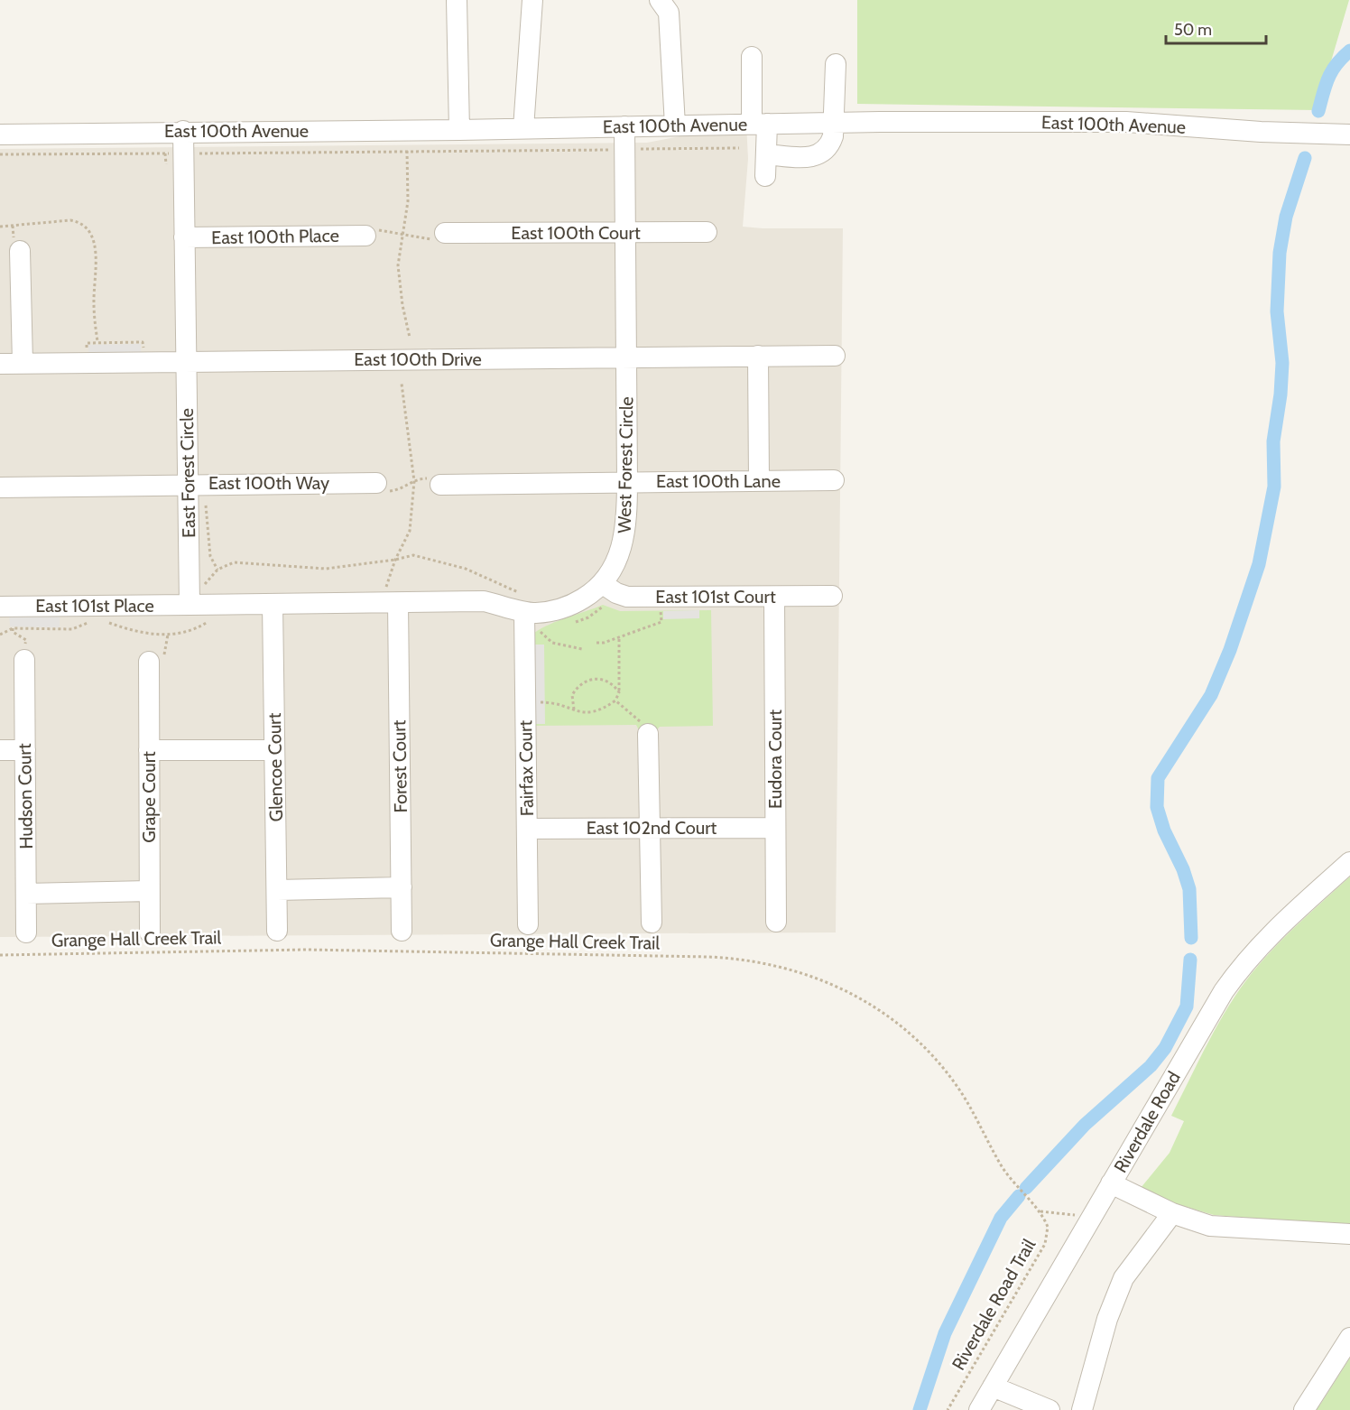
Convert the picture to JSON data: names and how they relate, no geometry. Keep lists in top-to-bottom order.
{
  "streets": {
    "street": [
      "East 100th Avenue",
      "East 100th Court",
      "East 100th Place",
      "East 100th Drive",
      "West Forest Circle",
      "East Forest Circle",
      "East 100th Lane",
      "East 100th Way",
      "East 101st Court",
      "East 101st Place",
      "Eudora Court",
      "Forest Court",
      "Glencoe Court",
      "Fairfax Court",
      "Hudson Court",
      "Grape Court",
      "East 102nd Court",
      "Riverdale Road"
    ],
    "path": ["Grange Hall Creek Trail", "Riverdale Road Trail"]
  },
  "crossings": [
    ["East 100th Avenue", "West Forest Circle"],
    ["East 100th Avenue", "East Forest Circle"],
    ["East 100th Court", "West Forest Circle"],
    ["East 100th Place", "East Forest Circle"],
    ["East 100th Drive", "West Forest Circle"],
    ["East 100th Drive", "East Forest Circle"],
    ["West Forest Circle", "East 100th Lane"],
    ["West Forest Circle", "East 101st Court"],
    ["West Forest Circle", "Forest Court"],
    ["West Forest Circle", "Fairfax Court"],
    ["East Forest Circle", "East 100th Way"],
    ["East Forest Circle", "East 101st Place"],
    ["East 101st Court", "Eudora Court"],
    ["Eudora Court", "East 102nd Court"],
    ["Fairfax Court", "East 102nd Court"],
    ["Grange Hall Creek Trail", "Riverdale Road Trail"]
  ],
  "scale_bar": "50 m"
}
